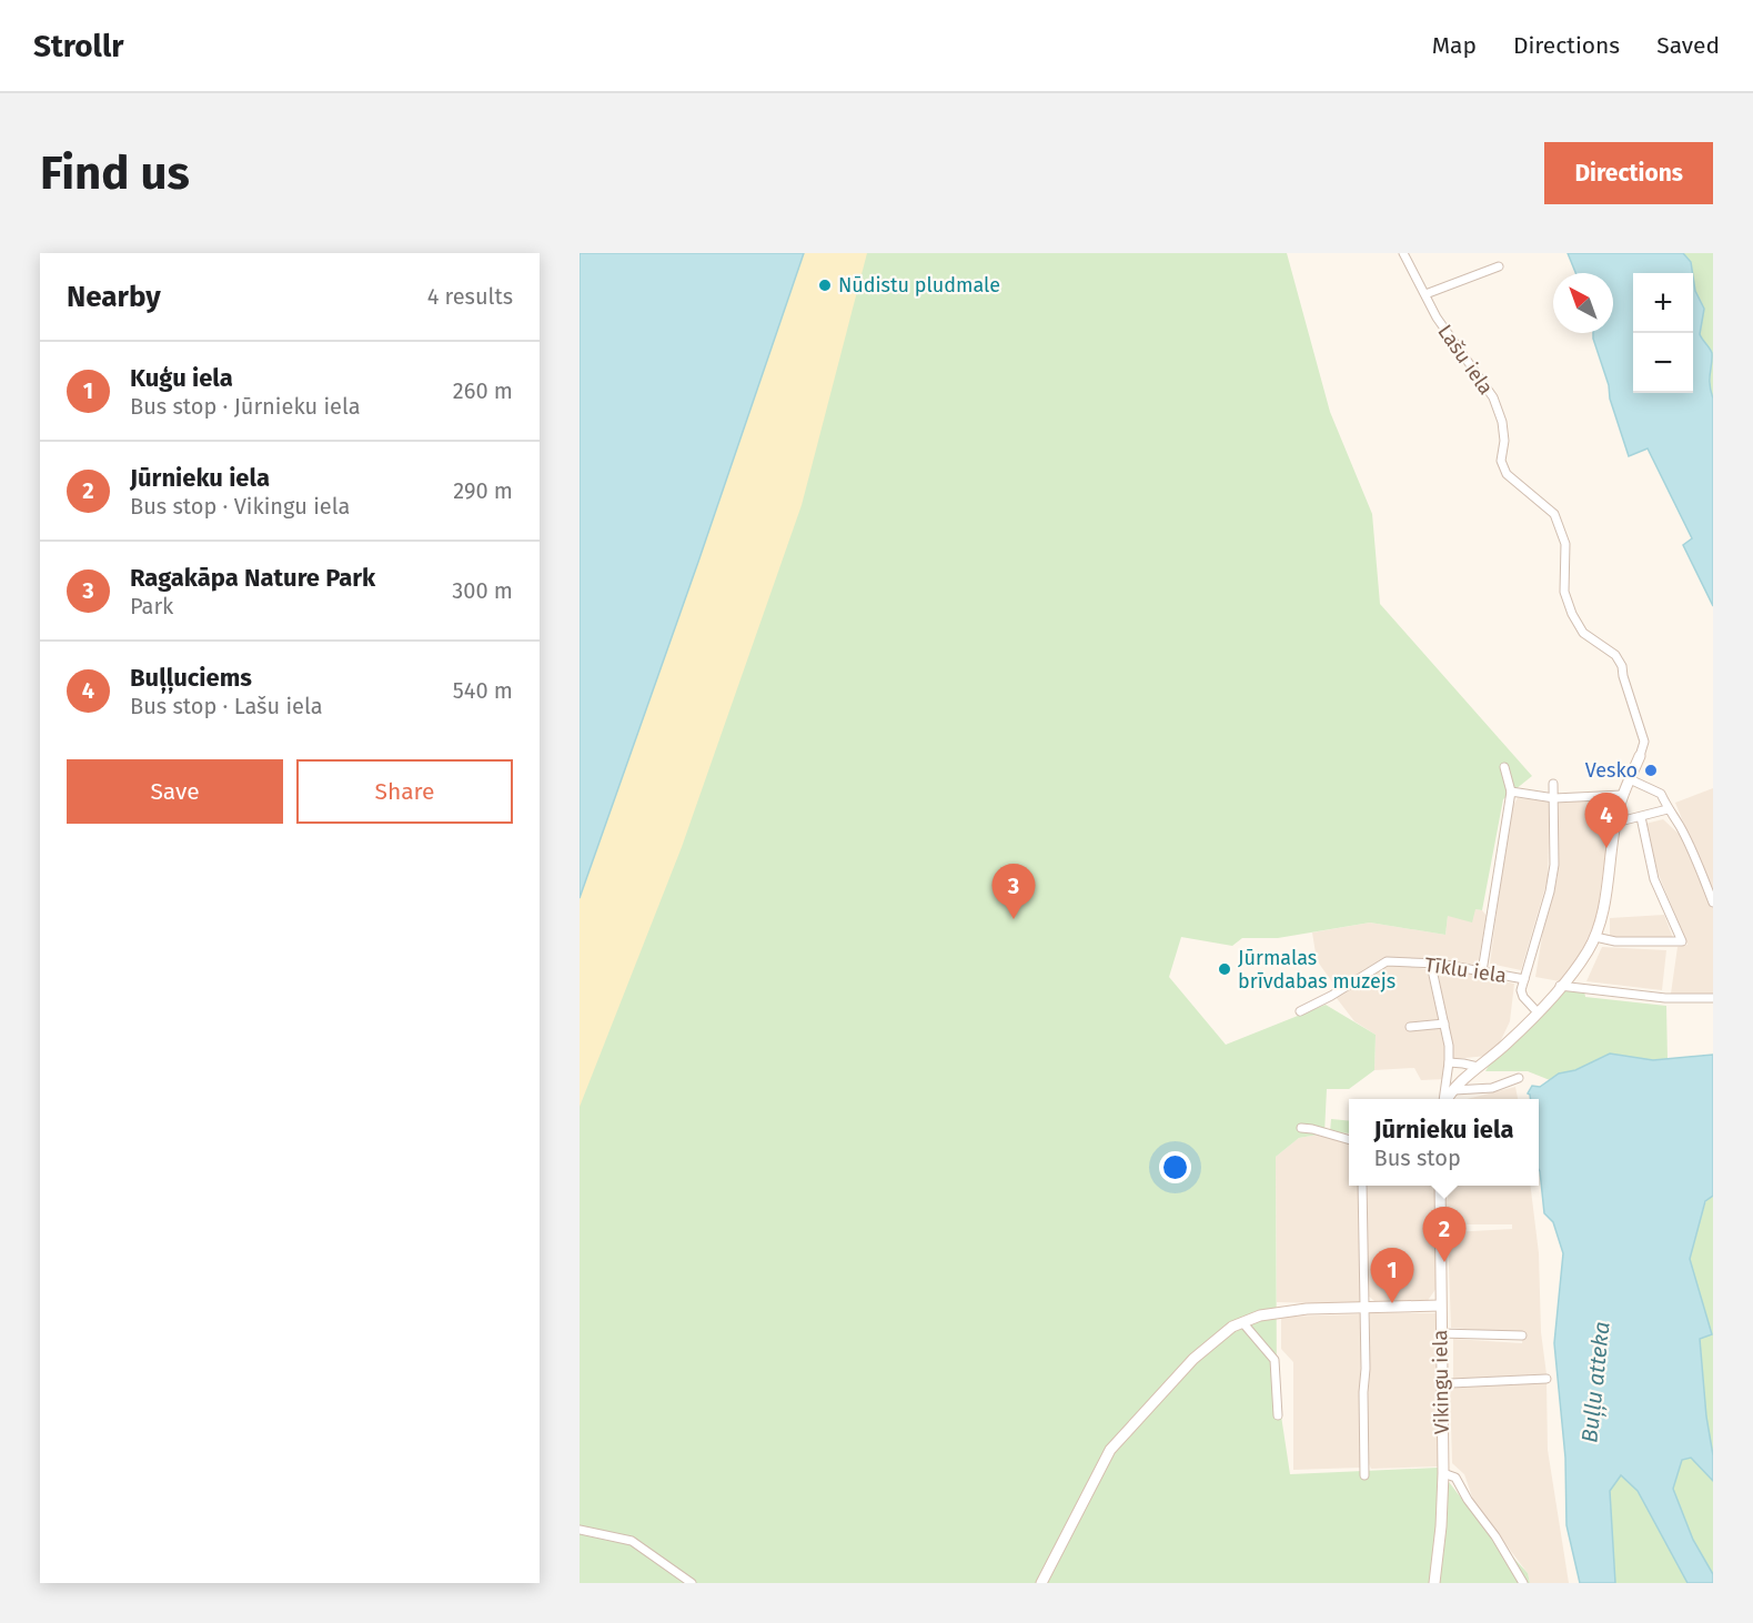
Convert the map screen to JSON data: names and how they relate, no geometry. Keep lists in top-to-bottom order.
{
  "streets": {
    "street": ["Lašu iela", "Tīklu iela", "Vikingu iela"]
  },
  "water": ["Buļļu atteka"],
  "places": ["Nūdistu pludmale", "Vesko", "Jūrmalas brīvdabas muzejs"],
  "north": "top left",
  "page": {
    "header": "Strollr",
    "nav": ["Map", "Directions", "Saved"],
    "buttons": [
      "Directions",
      ["Save", "Share"]
    ],
    "title": "Find us",
    "heading": ["Nearby", "4 results"],
    "map_buttons": ["+", "−"],
    "list": [
      {
        "mark": "1",
        "name": "Kuģu iela",
        "note": "Bus stop · Jūrnieku iela",
        "value": "260 m"
      },
      {
        "mark": "2",
        "name": "Jūrnieku iela",
        "note": "Bus stop · Vikingu iela",
        "value": "290 m"
      },
      {
        "mark": "3",
        "name": "Ragakāpa Nature Park",
        "note": "Park",
        "value": "300 m"
      },
      {
        "mark": "4",
        "name": "Buļļuciems",
        "note": "Bus stop · Lašu iela",
        "value": "540 m"
      }
    ],
    "pins": [
      "4",
      "3",
      "2",
      "1"
    ],
    "popup": ["Jūrnieku iela", "Bus stop"]
  }
}
